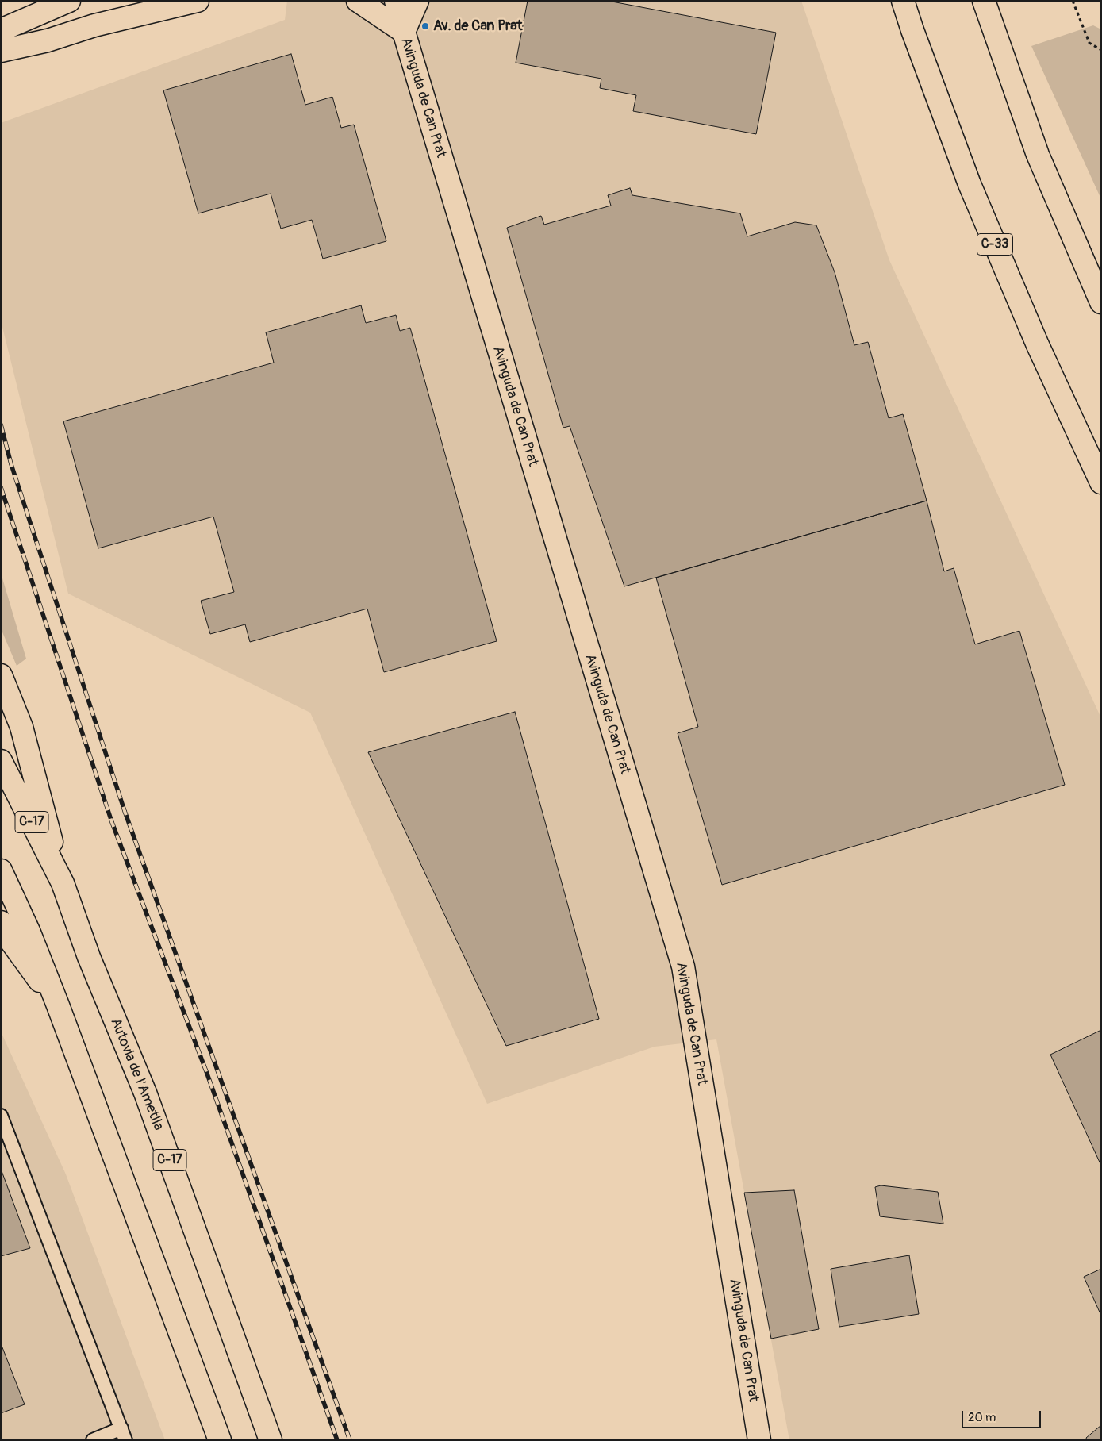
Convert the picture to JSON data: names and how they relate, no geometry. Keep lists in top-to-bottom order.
{
  "streets": {
    "main road": [
      "Avinguda de Can Prat",
      "C-33",
      "C-17",
      "Autovia de l'Ametlla"
    ]
  },
  "places": ["Av. de Can Prat"],
  "scale_bar": "20 m"
}
